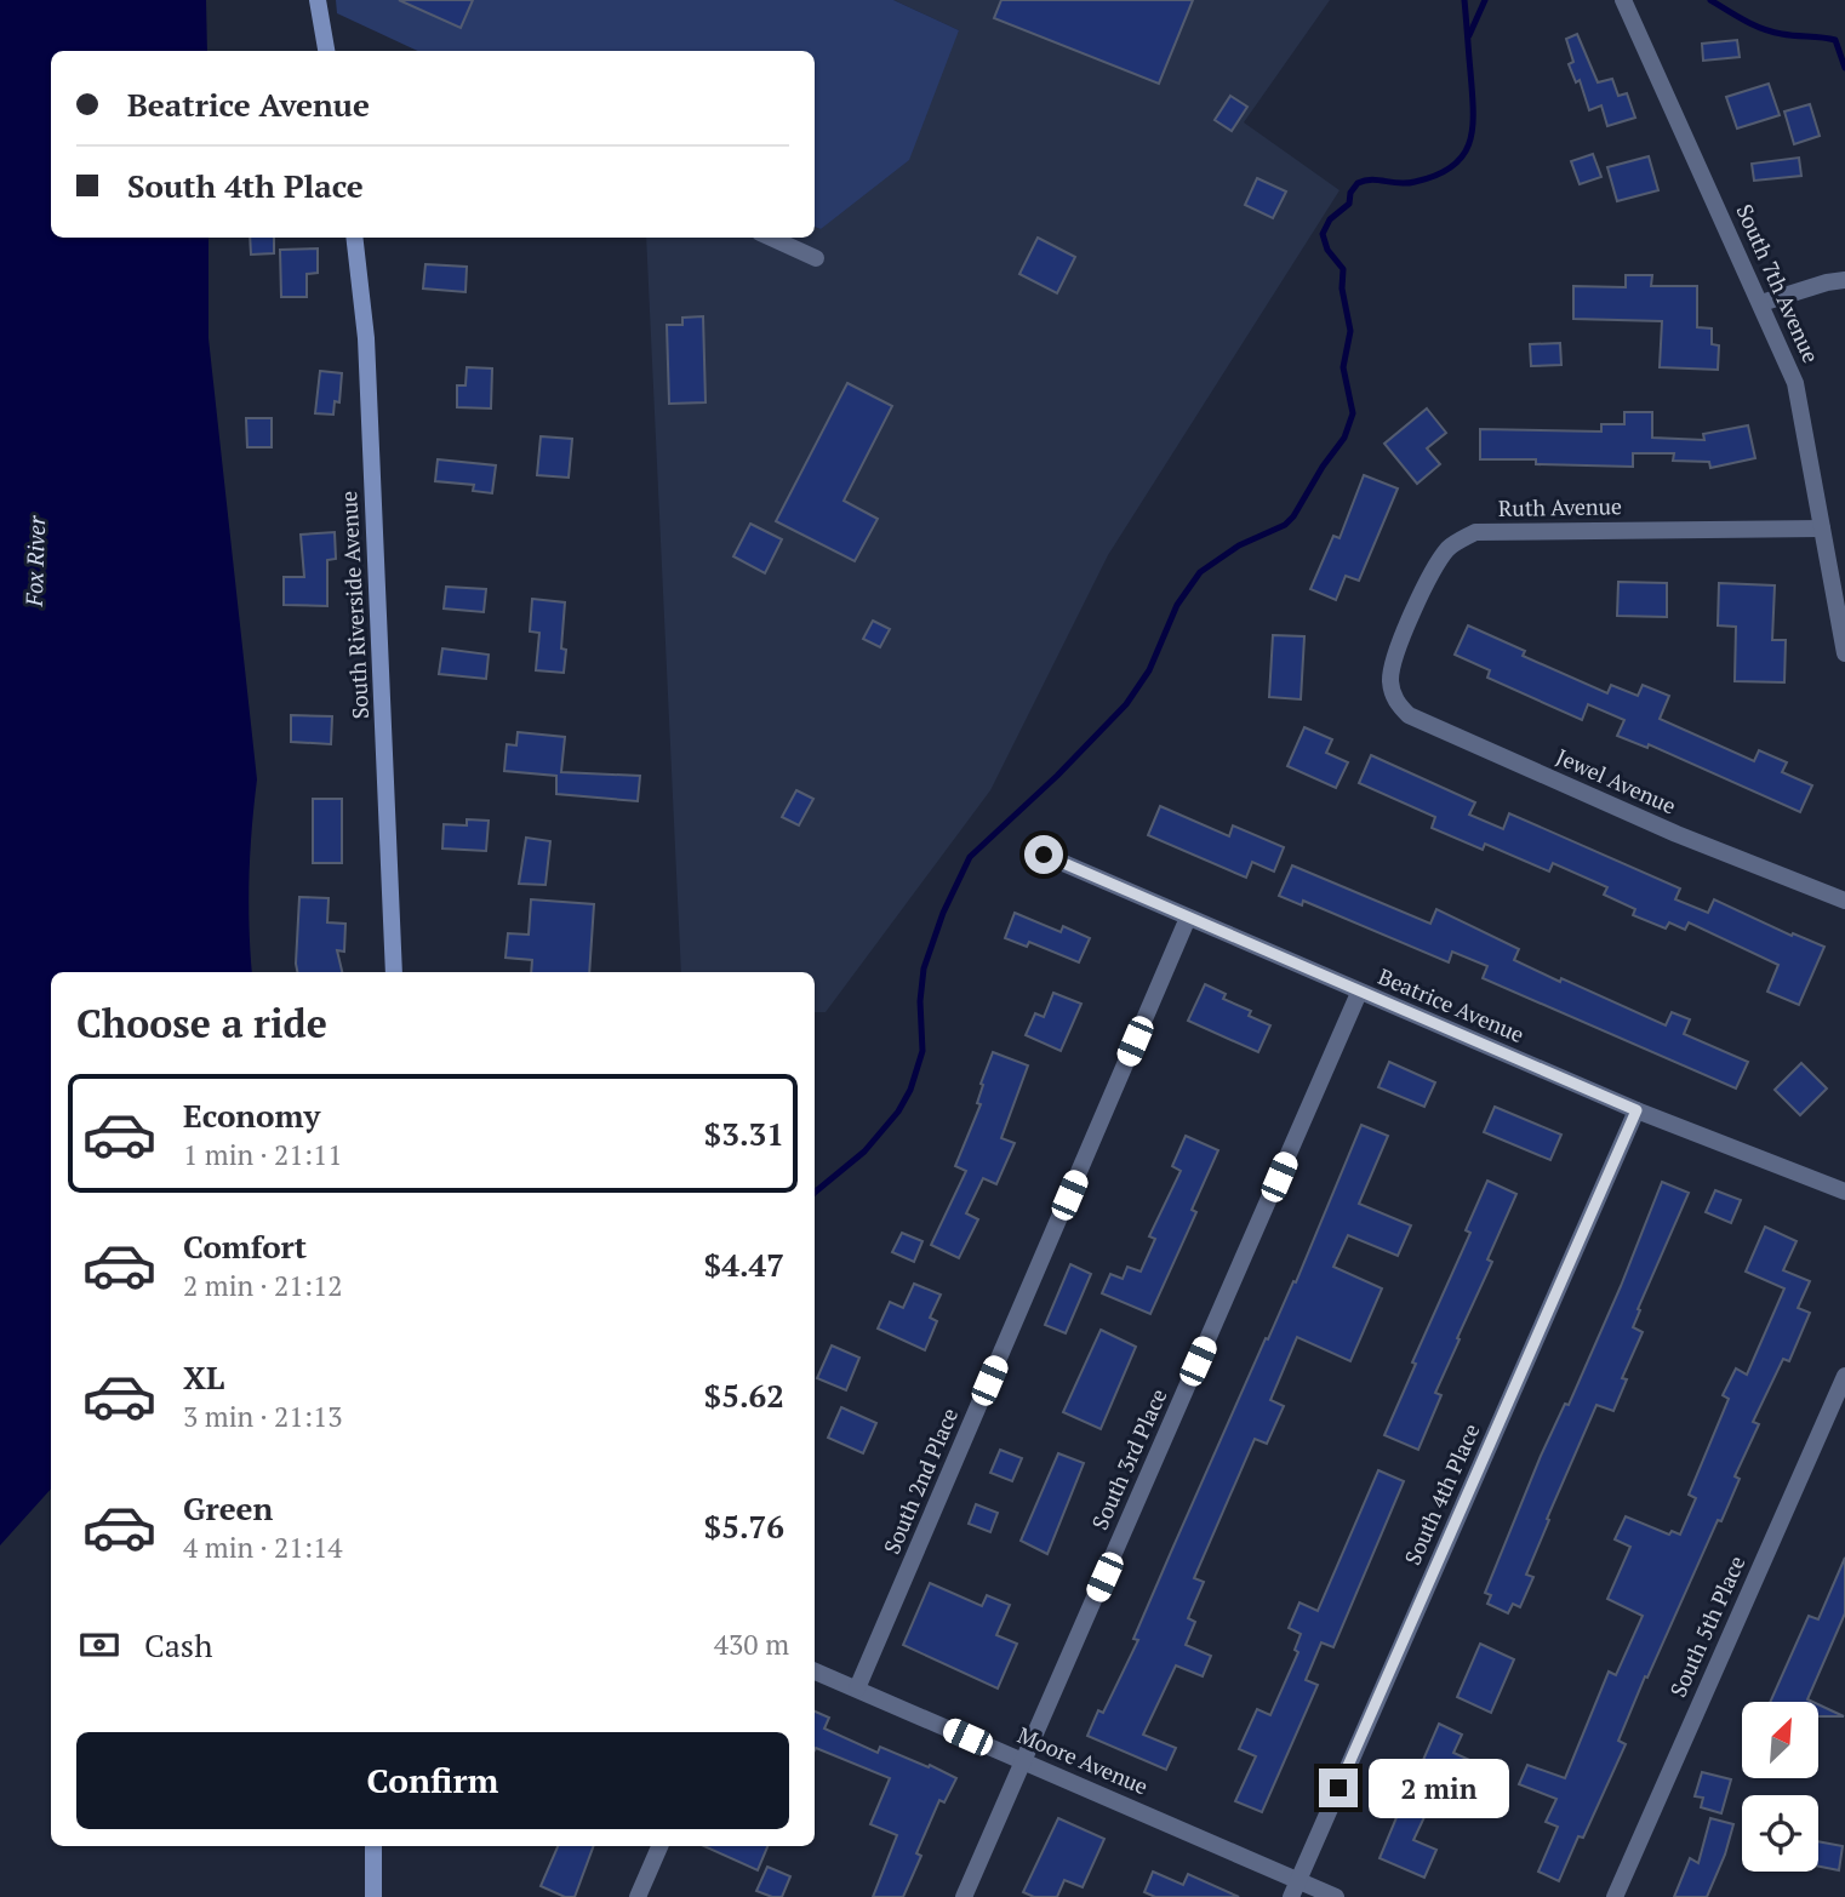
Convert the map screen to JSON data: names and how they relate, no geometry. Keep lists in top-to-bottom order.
{
  "streets": {
    "main road": ["South Riverside Avenue"],
    "street": [
      "South 7th Avenue",
      "Ruth Avenue",
      "Jewel Avenue",
      "Beatrice Avenue",
      "South 3rd Place",
      "South 2nd Place",
      "South 4th Place",
      "South 5th Place",
      "Moore Avenue"
    ]
  },
  "crossings": [
    ["South 7th Avenue", "Ruth Avenue"],
    ["Ruth Avenue", "Jewel Avenue"],
    ["Beatrice Avenue", "South 3rd Place"],
    ["Beatrice Avenue", "South 2nd Place"],
    ["Beatrice Avenue", "South 4th Place"],
    ["South 3rd Place", "Moore Avenue"],
    ["South 2nd Place", "Moore Avenue"],
    ["South 4th Place", "Moore Avenue"]
  ],
  "water": ["Fox River"],
  "north": "top right",
  "page": {
    "banner": ["Beatrice Avenue", "South 4th Place"],
    "heading": "Choose a ride",
    "list": [
      {
        "name": "Economy",
        "note": "1 min · 21:11",
        "value": "$3.31"
      },
      {
        "name": "Comfort",
        "note": "2 min · 21:12",
        "value": "$4.47"
      },
      {
        "name": "XL",
        "note": "3 min · 21:13",
        "value": "$5.62"
      },
      {
        "name": "Green",
        "note": "4 min · 21:14",
        "value": "$5.76"
      }
    ],
    "pay": ["Cash", "430 m"],
    "buttons": "Confirm",
    "bubble": "2 min"
  }
}
